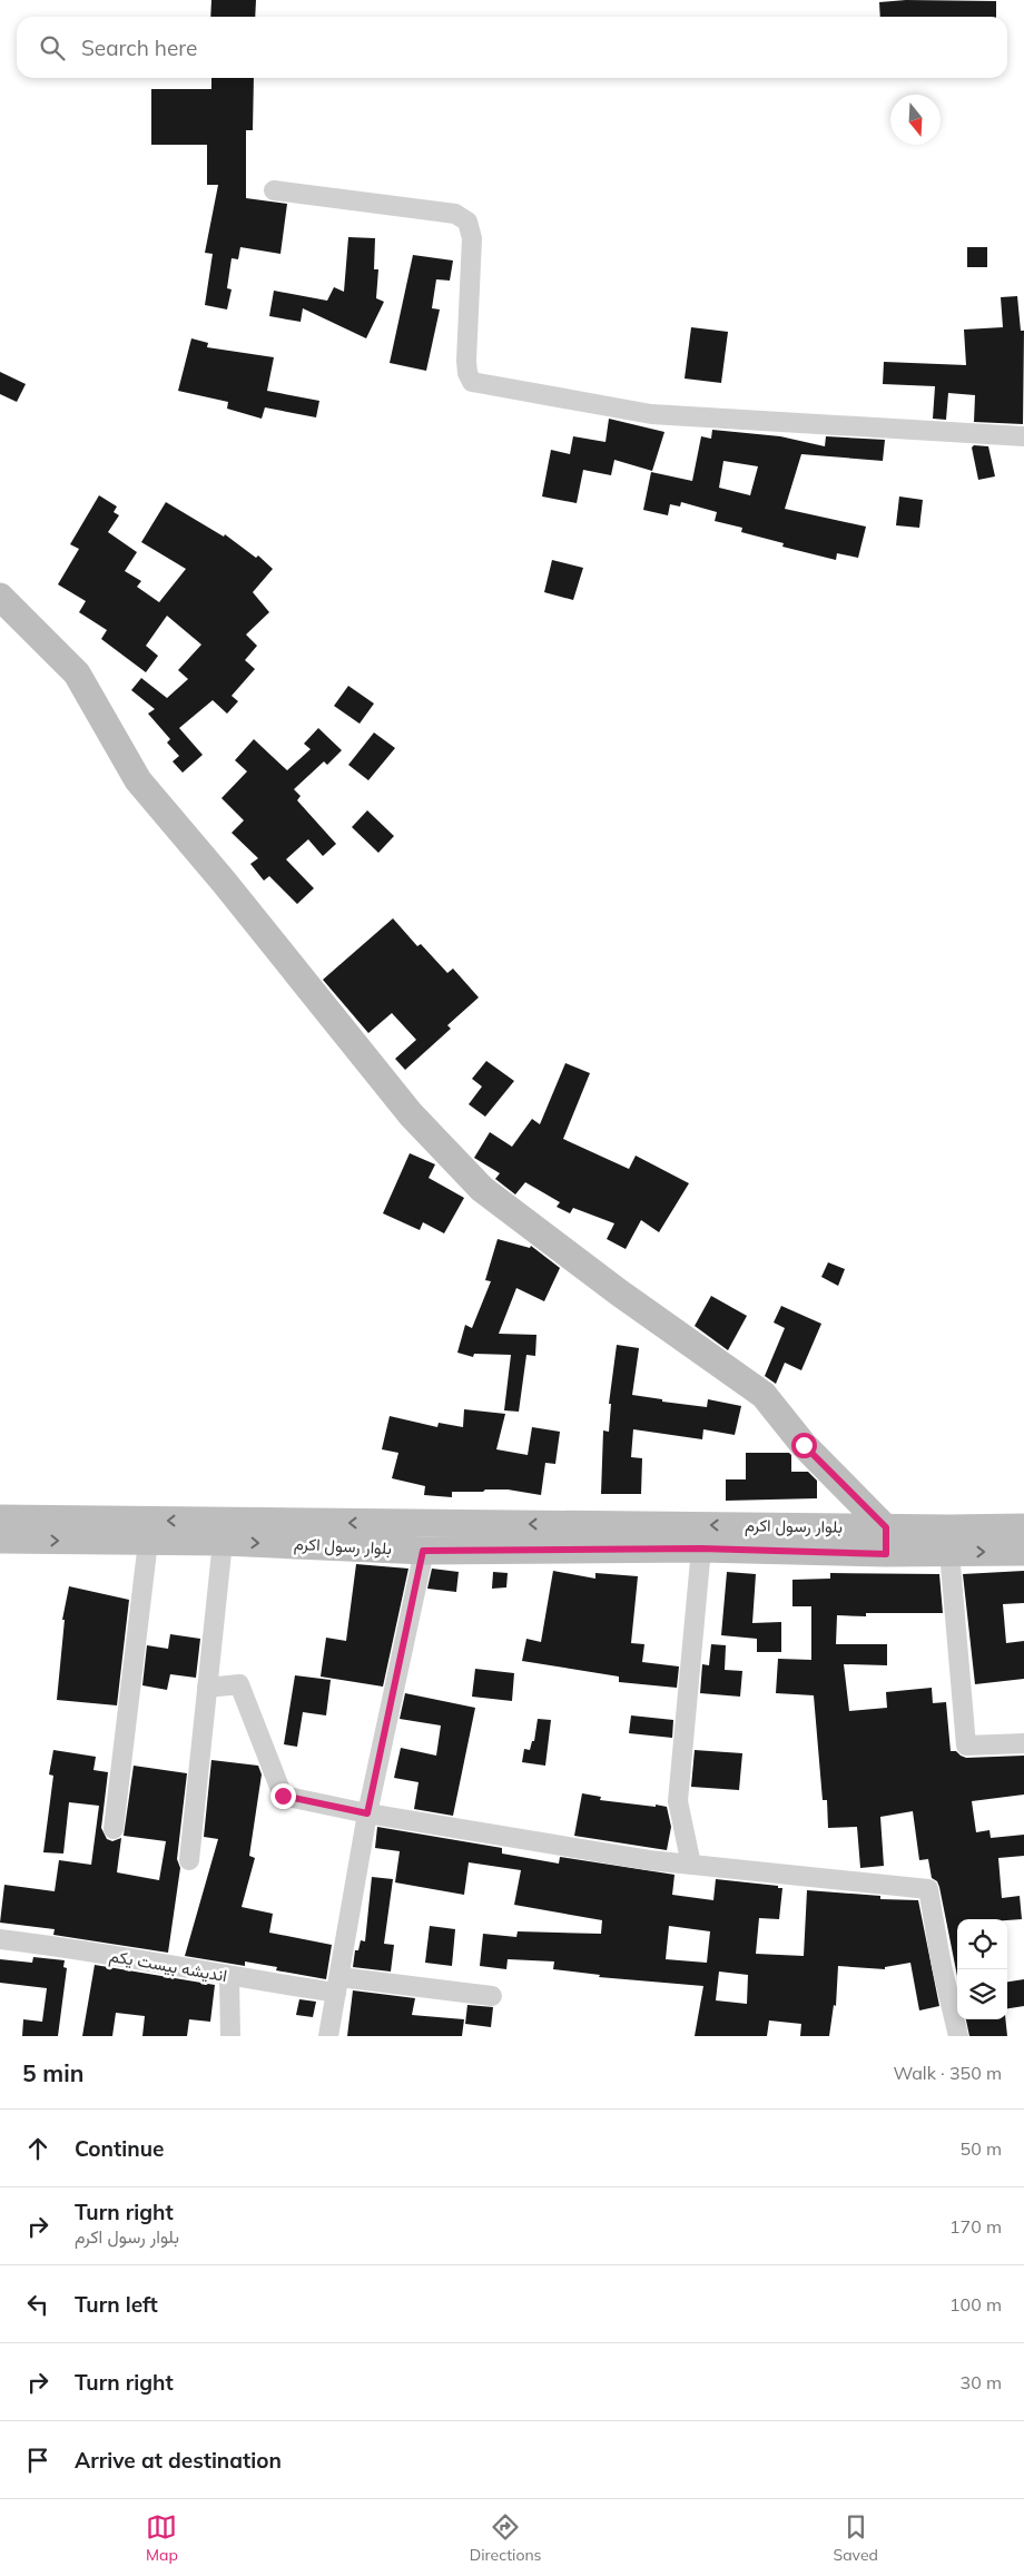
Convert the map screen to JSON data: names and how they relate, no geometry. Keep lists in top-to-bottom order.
{
  "streets": {
    "main road": ["بلوار رسول اکرم"],
    "street": ["اندیشه بیست یکم"]
  },
  "north": "bottom",
  "page": {
    "search": "Search here",
    "heading": ["5 min", "Walk · 350 m"],
    "list": [
      ["Continue", "50 m"],
      ["Turn right", "بلوار رسول اکرم", "170 m"],
      ["Turn left", "100 m"],
      ["Turn right", "30 m"],
      "Arrive at destination"
    ],
    "nav": ["Map", "Directions", "Saved"]
  }
}
